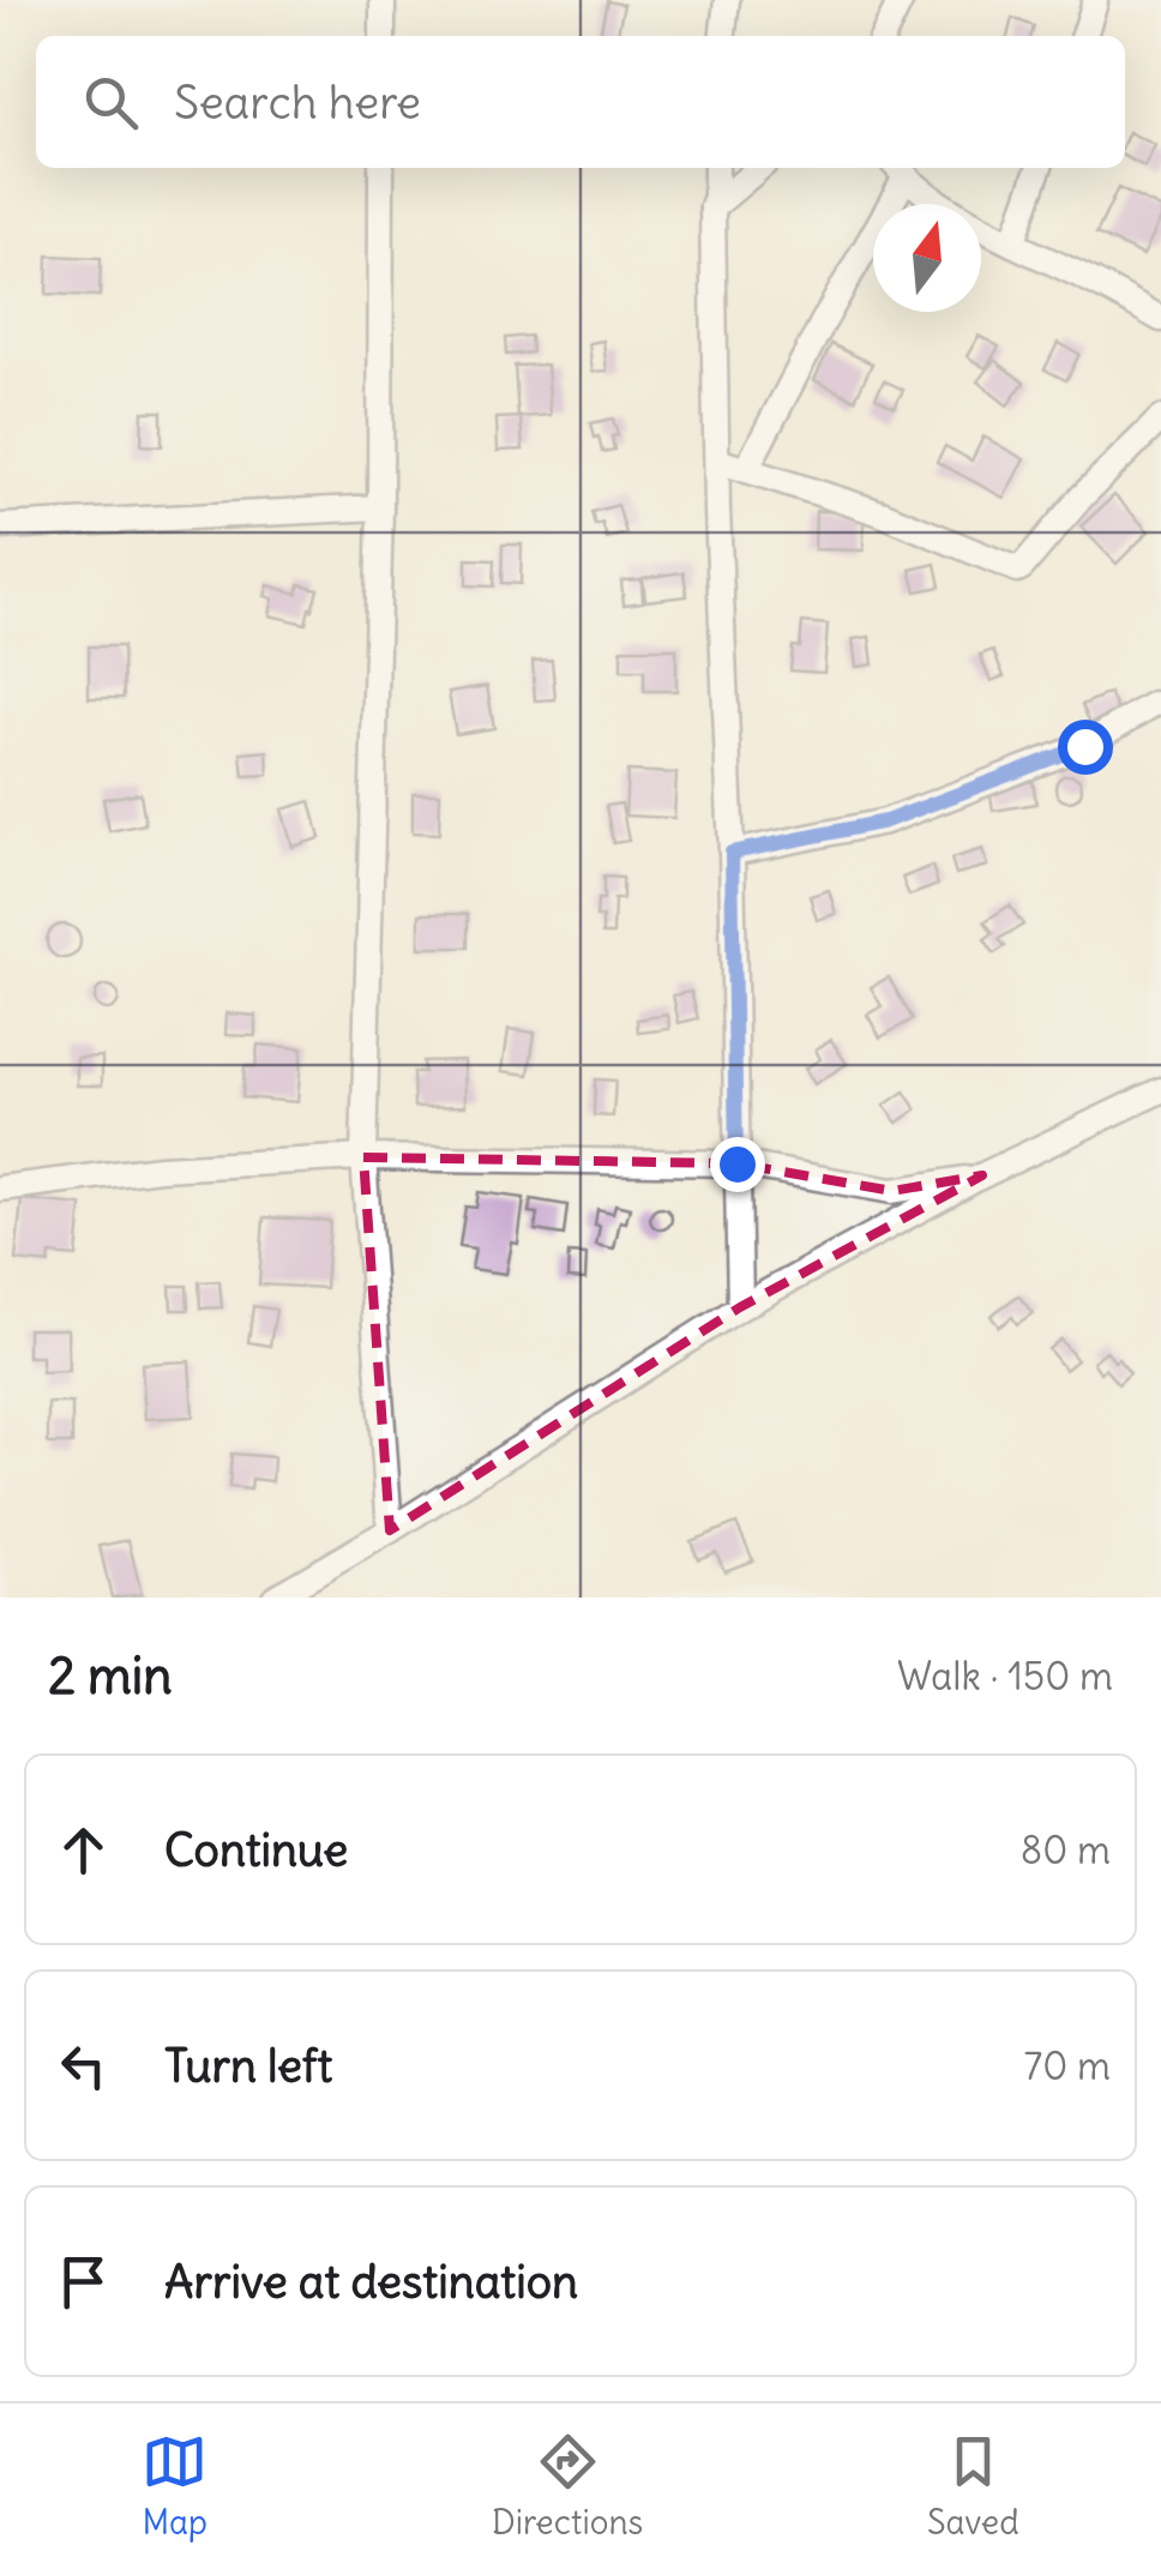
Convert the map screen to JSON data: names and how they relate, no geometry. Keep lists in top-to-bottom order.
{
  "north": "top",
  "page": {
    "search": "Search here",
    "heading": ["2 min", "Walk · 150 m"],
    "list": [
      ["Continue", "80 m"],
      ["Turn left", "70 m"],
      "Arrive at destination"
    ],
    "nav": ["Map", "Directions", "Saved"]
  }
}
